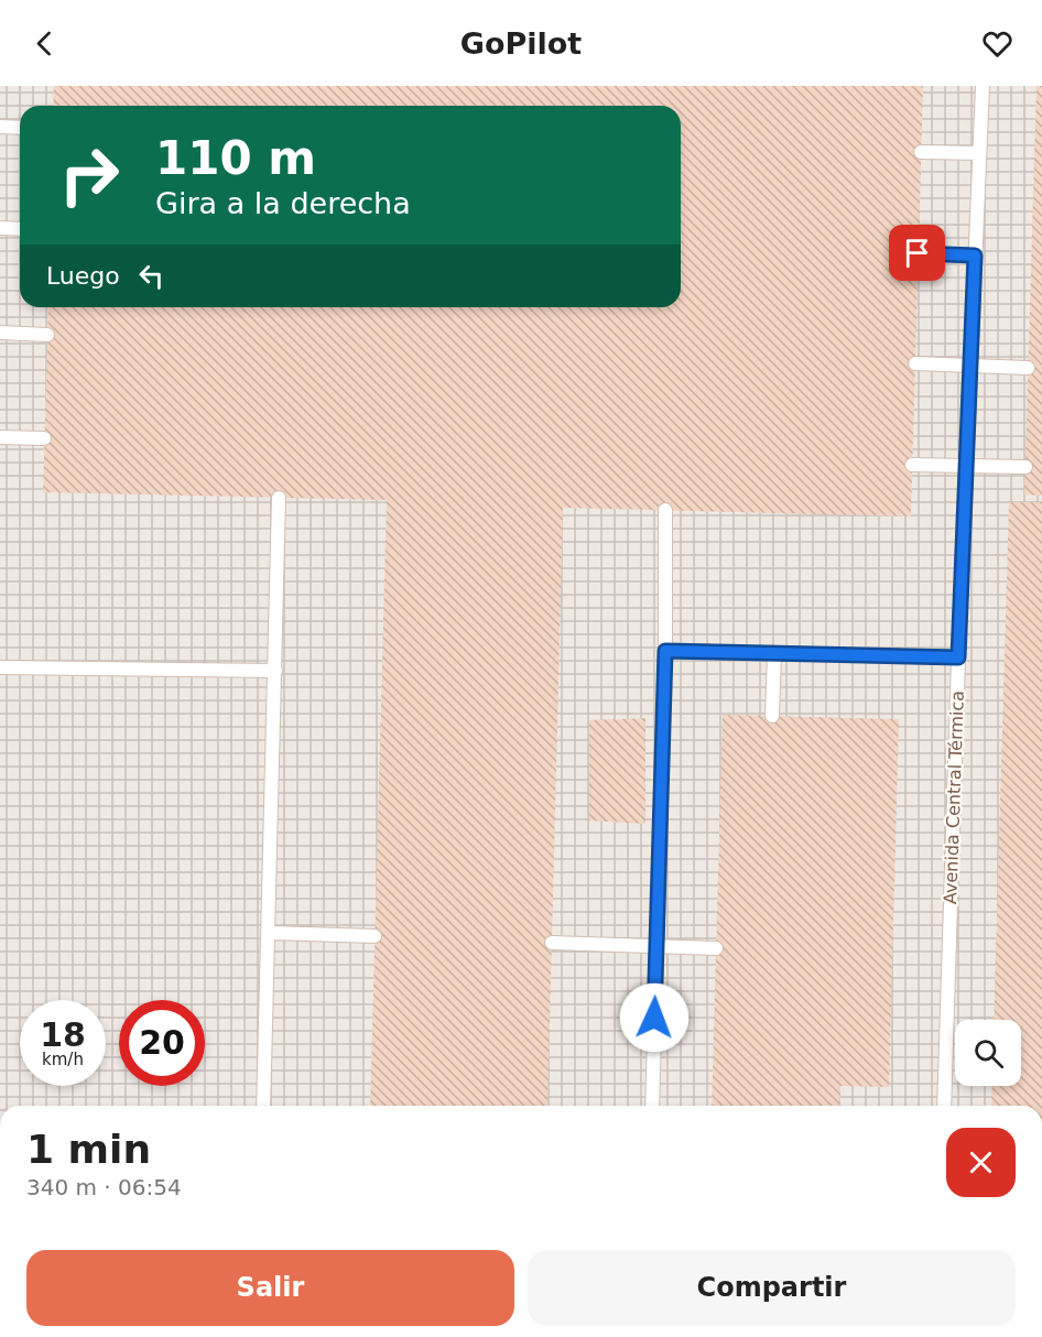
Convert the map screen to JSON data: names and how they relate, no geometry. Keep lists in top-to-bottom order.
{
  "streets": {
    "lane": ["Avenida Central Térmica"]
  },
  "page": {
    "header": "GoPilot",
    "turn": ["110 m", "Gira a la derecha"],
    "then": "Luego",
    "speed": "18 km/h",
    "limit": "20",
    "heading": ["1 min", "340 m · 06:54"],
    "buttons": ["Salir", "Compartir"]
  }
}
